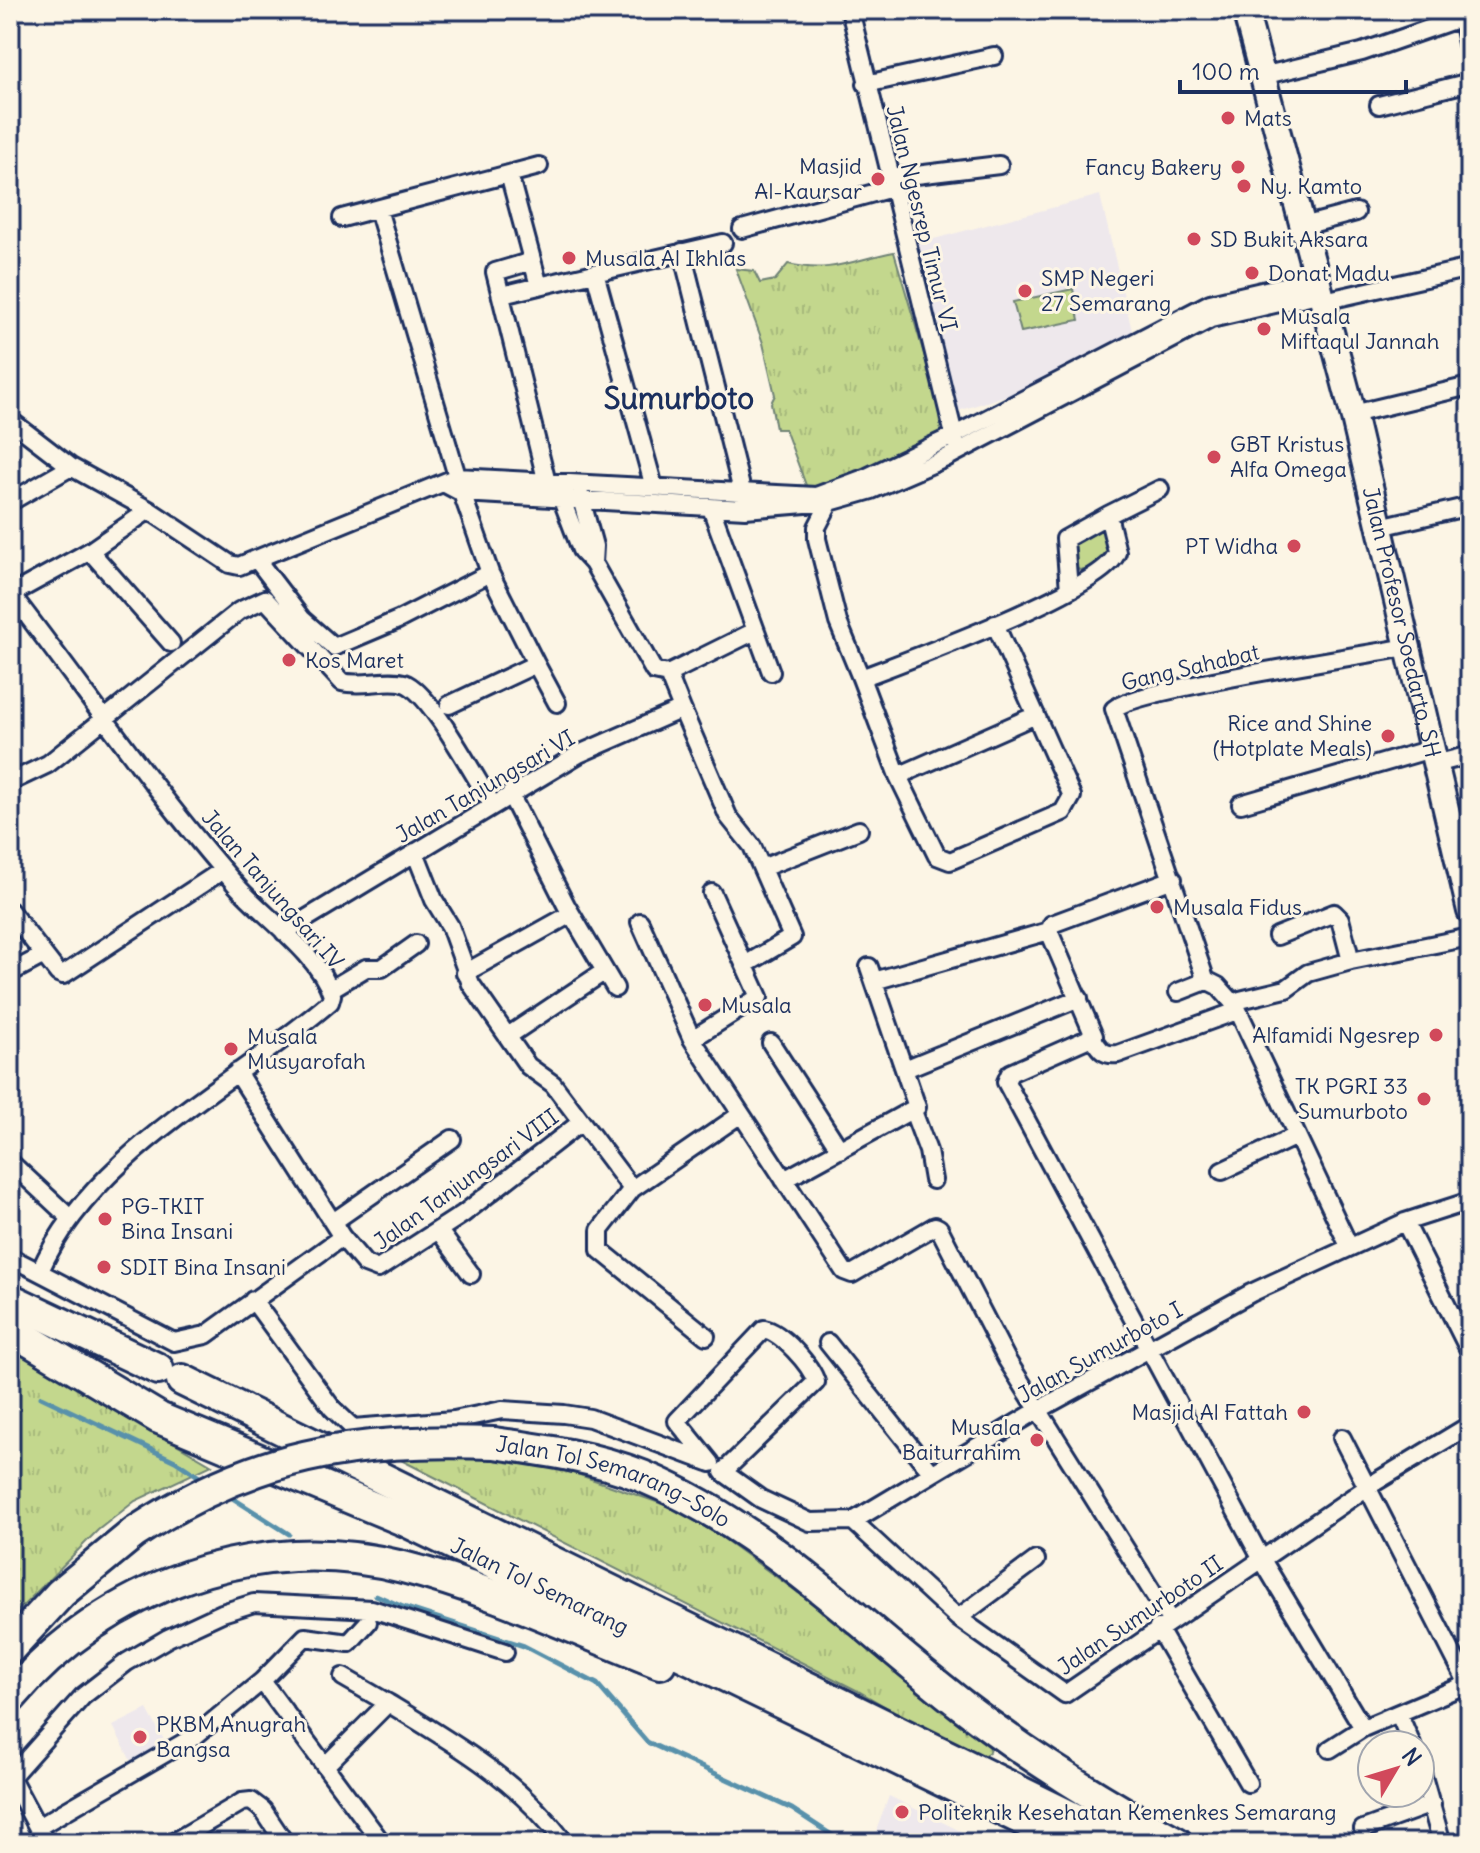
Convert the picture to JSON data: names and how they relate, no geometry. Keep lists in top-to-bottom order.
{
  "streets": {
    "highway": ["Jalan Tol Semarang–Solo", "Jalan Tol Semarang"],
    "main road": ["Jalan Profesor Soedarto, SH"],
    "street": [
      "Jalan Ngesrep Timur VI",
      "Gang Sahabat",
      "Jalan Tanjungsari VI",
      "Jalan Tanjungsari IV",
      "Jalan Tanjungsari VIII",
      "Jalan Sumurboto I",
      "Jalan Sumurboto II"
    ]
  },
  "crossings": [
    ["Jalan Profesor Soedarto, SH", "Gang Sahabat"],
    ["Jalan Tanjungsari VI", "Jalan Tanjungsari IV"],
    ["Jalan Tanjungsari IV", "Jalan Tanjungsari VIII"],
    ["Jalan Sumurboto I", "Jalan Sumurboto II"]
  ],
  "districts": ["Sumurboto"],
  "places": [
    "Mats",
    "Fancy Bakery",
    "Masjid Al-Kaursar",
    "Ny. Kamto",
    "SD Bukit Aksara",
    "Musala Al Ikhlas",
    "Donat Madu",
    "SMP Negeri 27 Semarang",
    "Musala Miftaqul Jannah",
    "GBT Kristus Alfa Omega",
    "PT Widha",
    "Kos Maret",
    "Rice and Shine (Hotplate Meals)",
    "Musala Fidus",
    "Musala",
    "Alfamidi Ngesrep",
    "Musala Musyarofah",
    "TK PGRI 33 Sumurboto",
    "PG-TKIT Bina Insani",
    "SDIT Bina Insani",
    "Masjid Al Fattah",
    "Musala Baiturrahim",
    "PKBM Anugrah Bangsa",
    "Politeknik Kesehatan Kemenkes Semarang"
  ],
  "scale_bar": "100 m",
  "north": "top right"
}
